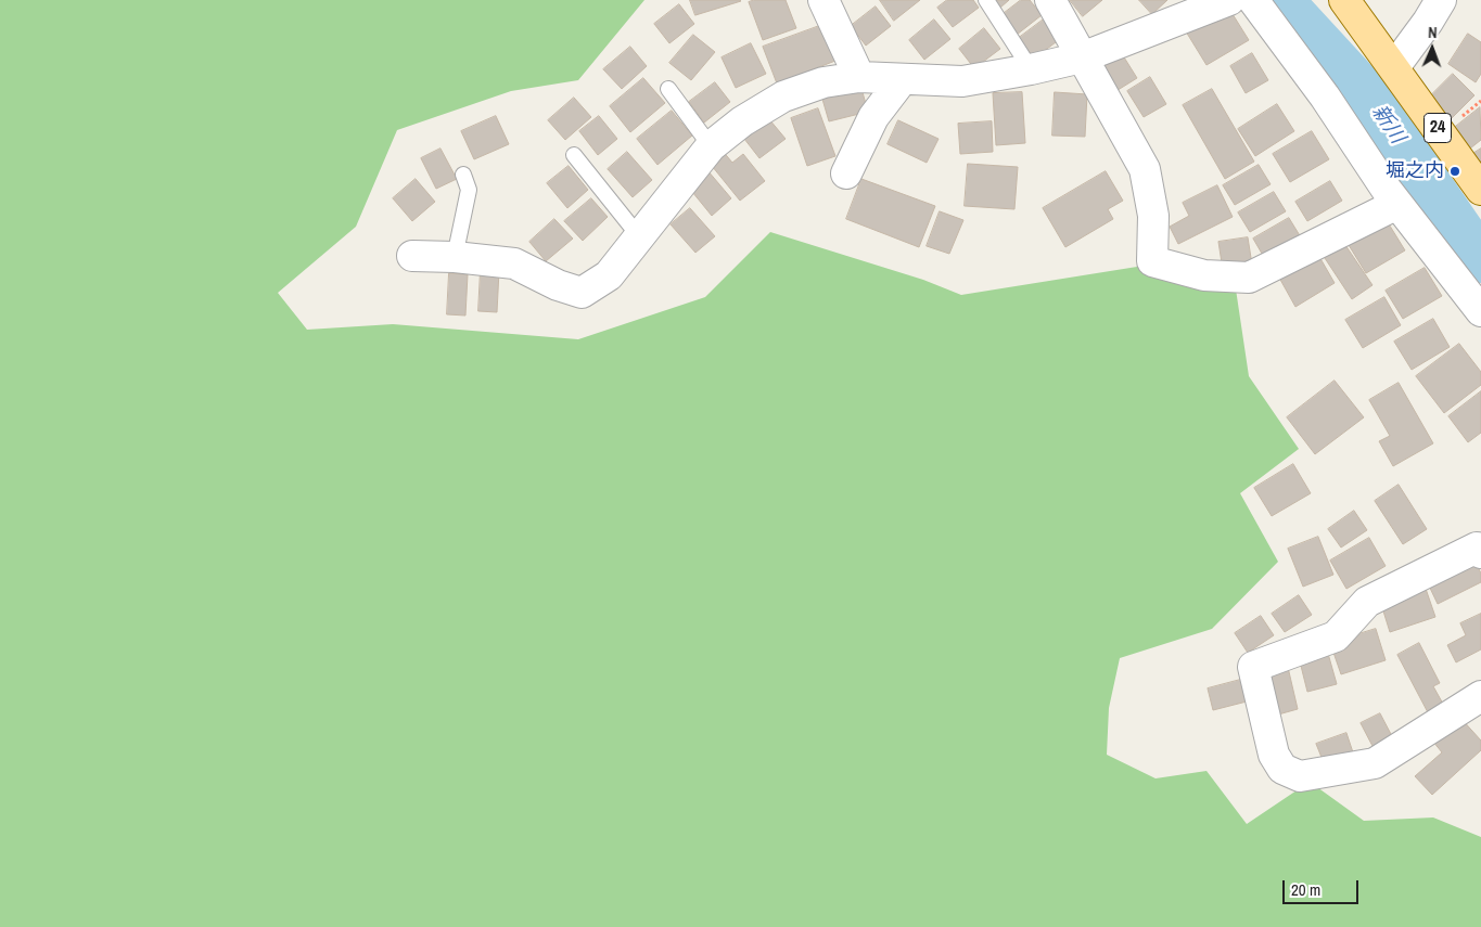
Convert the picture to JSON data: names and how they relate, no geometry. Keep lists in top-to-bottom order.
{
  "streets": {
    "main road": ["24"]
  },
  "water": ["新川"],
  "places": ["堀之内"],
  "scale_bar": "20 m",
  "north": "top"
}
